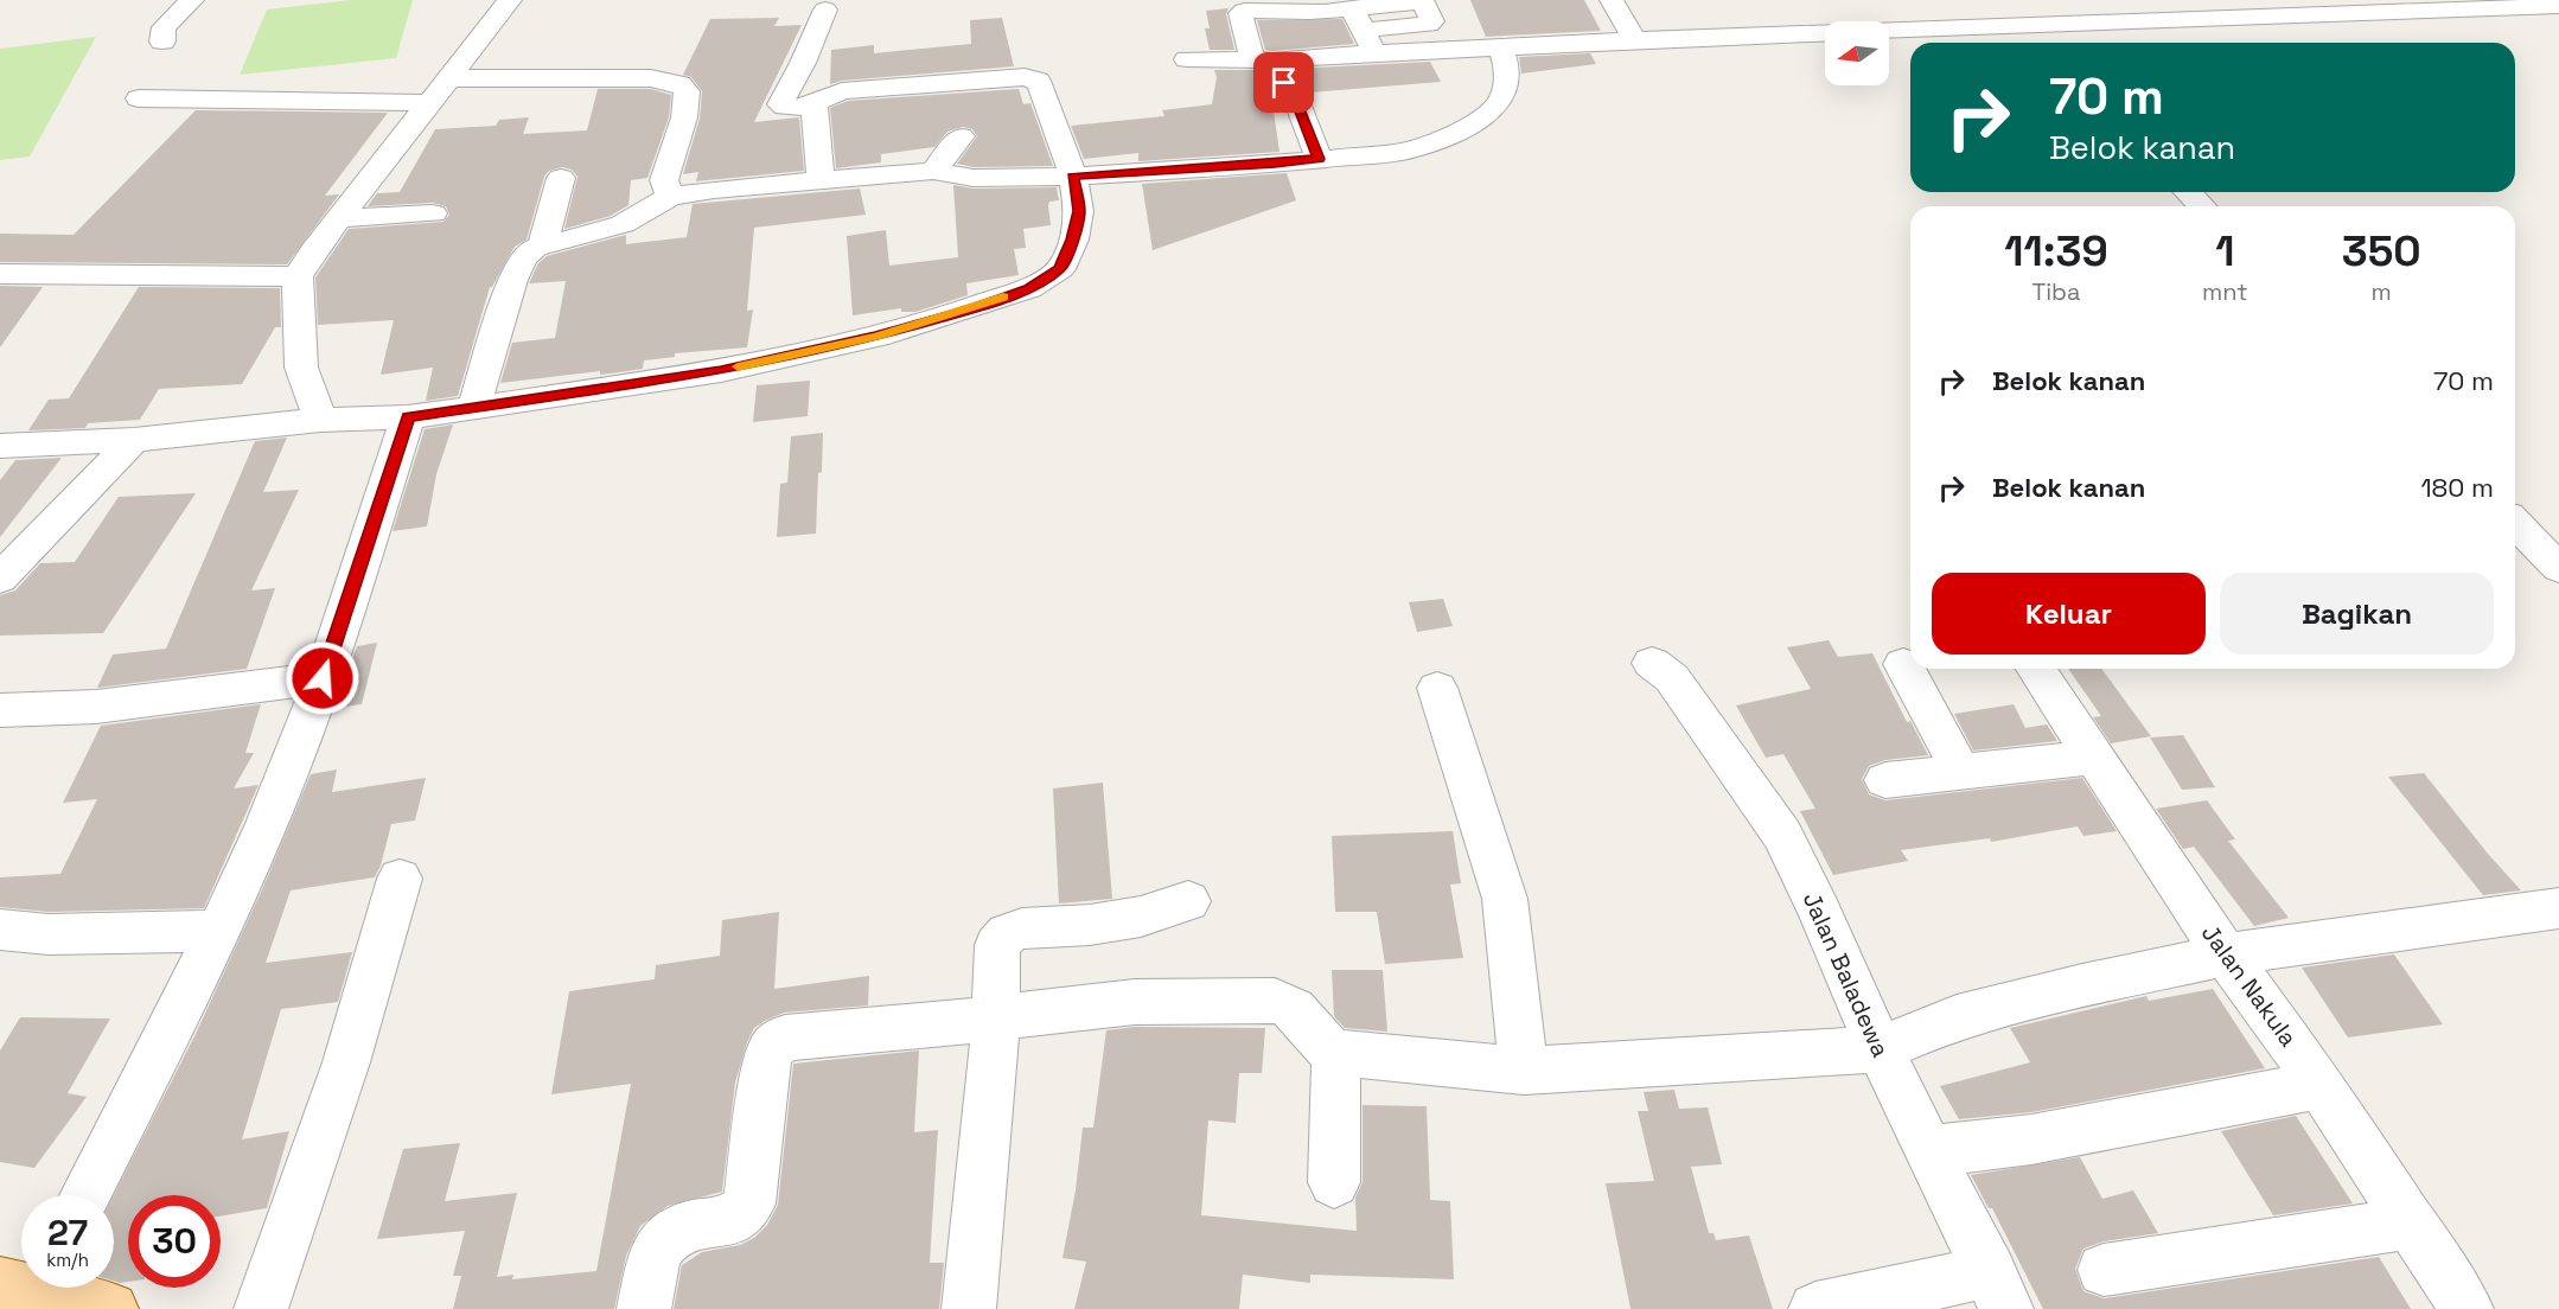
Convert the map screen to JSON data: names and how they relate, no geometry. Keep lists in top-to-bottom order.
{
  "streets": {
    "street": ["Jalan Baladewa", "Jalan Nakula"]
  },
  "north": "left",
  "page": {
    "turn": ["70 m", "Belok kanan"],
    "eta": [
      "11:39",
      "Tiba",
      "1",
      "mnt",
      "350",
      "m"
    ],
    "list": [
      {
        "name": "Belok kanan",
        "value": "70 m"
      },
      {
        "name": "Belok kanan",
        "value": "180 m"
      }
    ],
    "buttons": ["Keluar", "Bagikan"],
    "speed": "27 km/h",
    "limit": "30"
  }
}
